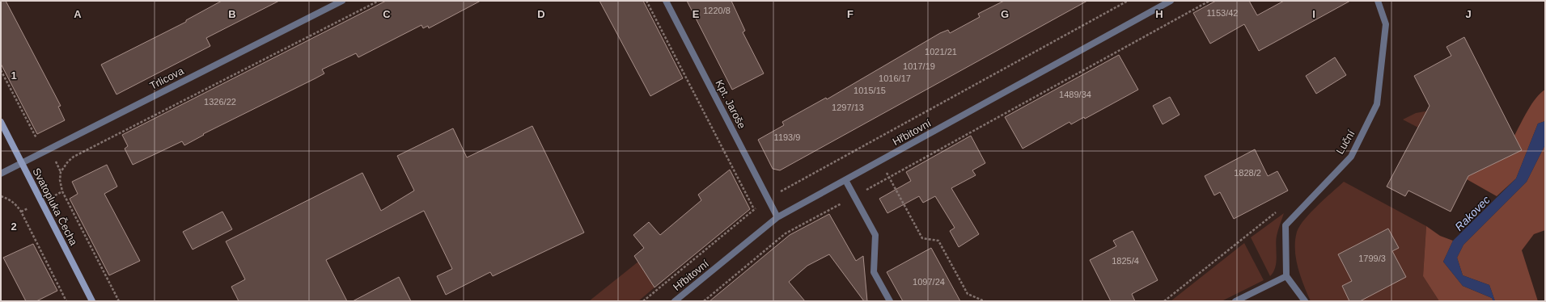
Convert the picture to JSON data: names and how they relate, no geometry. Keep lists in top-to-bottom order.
{
  "streets": {
    "street": [
      "Trlicova",
      "Kpt. Jaroše",
      "Hřbitovní",
      "Luční",
      "Svatopluka Čecha"
    ]
  },
  "crossings": [
    ["Trlicova", "Svatopluka Čecha"],
    ["Kpt. Jaroše", "Hřbitovní"]
  ],
  "water": ["Rakovec"],
  "house_numbers": [
    "1220/8",
    "1153/42",
    "1021/21",
    "1017/19",
    "1016/17",
    "1015/15",
    "1489/34",
    "1326/22",
    "1297/13",
    "1193/9",
    "1828/2",
    "1799/3",
    "1825/4",
    "1097/24"
  ],
  "grid": {
    "columns": [
      "A",
      "B",
      "C",
      "D",
      "E",
      "F",
      "G",
      "H",
      "I",
      "J"
    ],
    "rows": ["1", "2"]
  }
}
